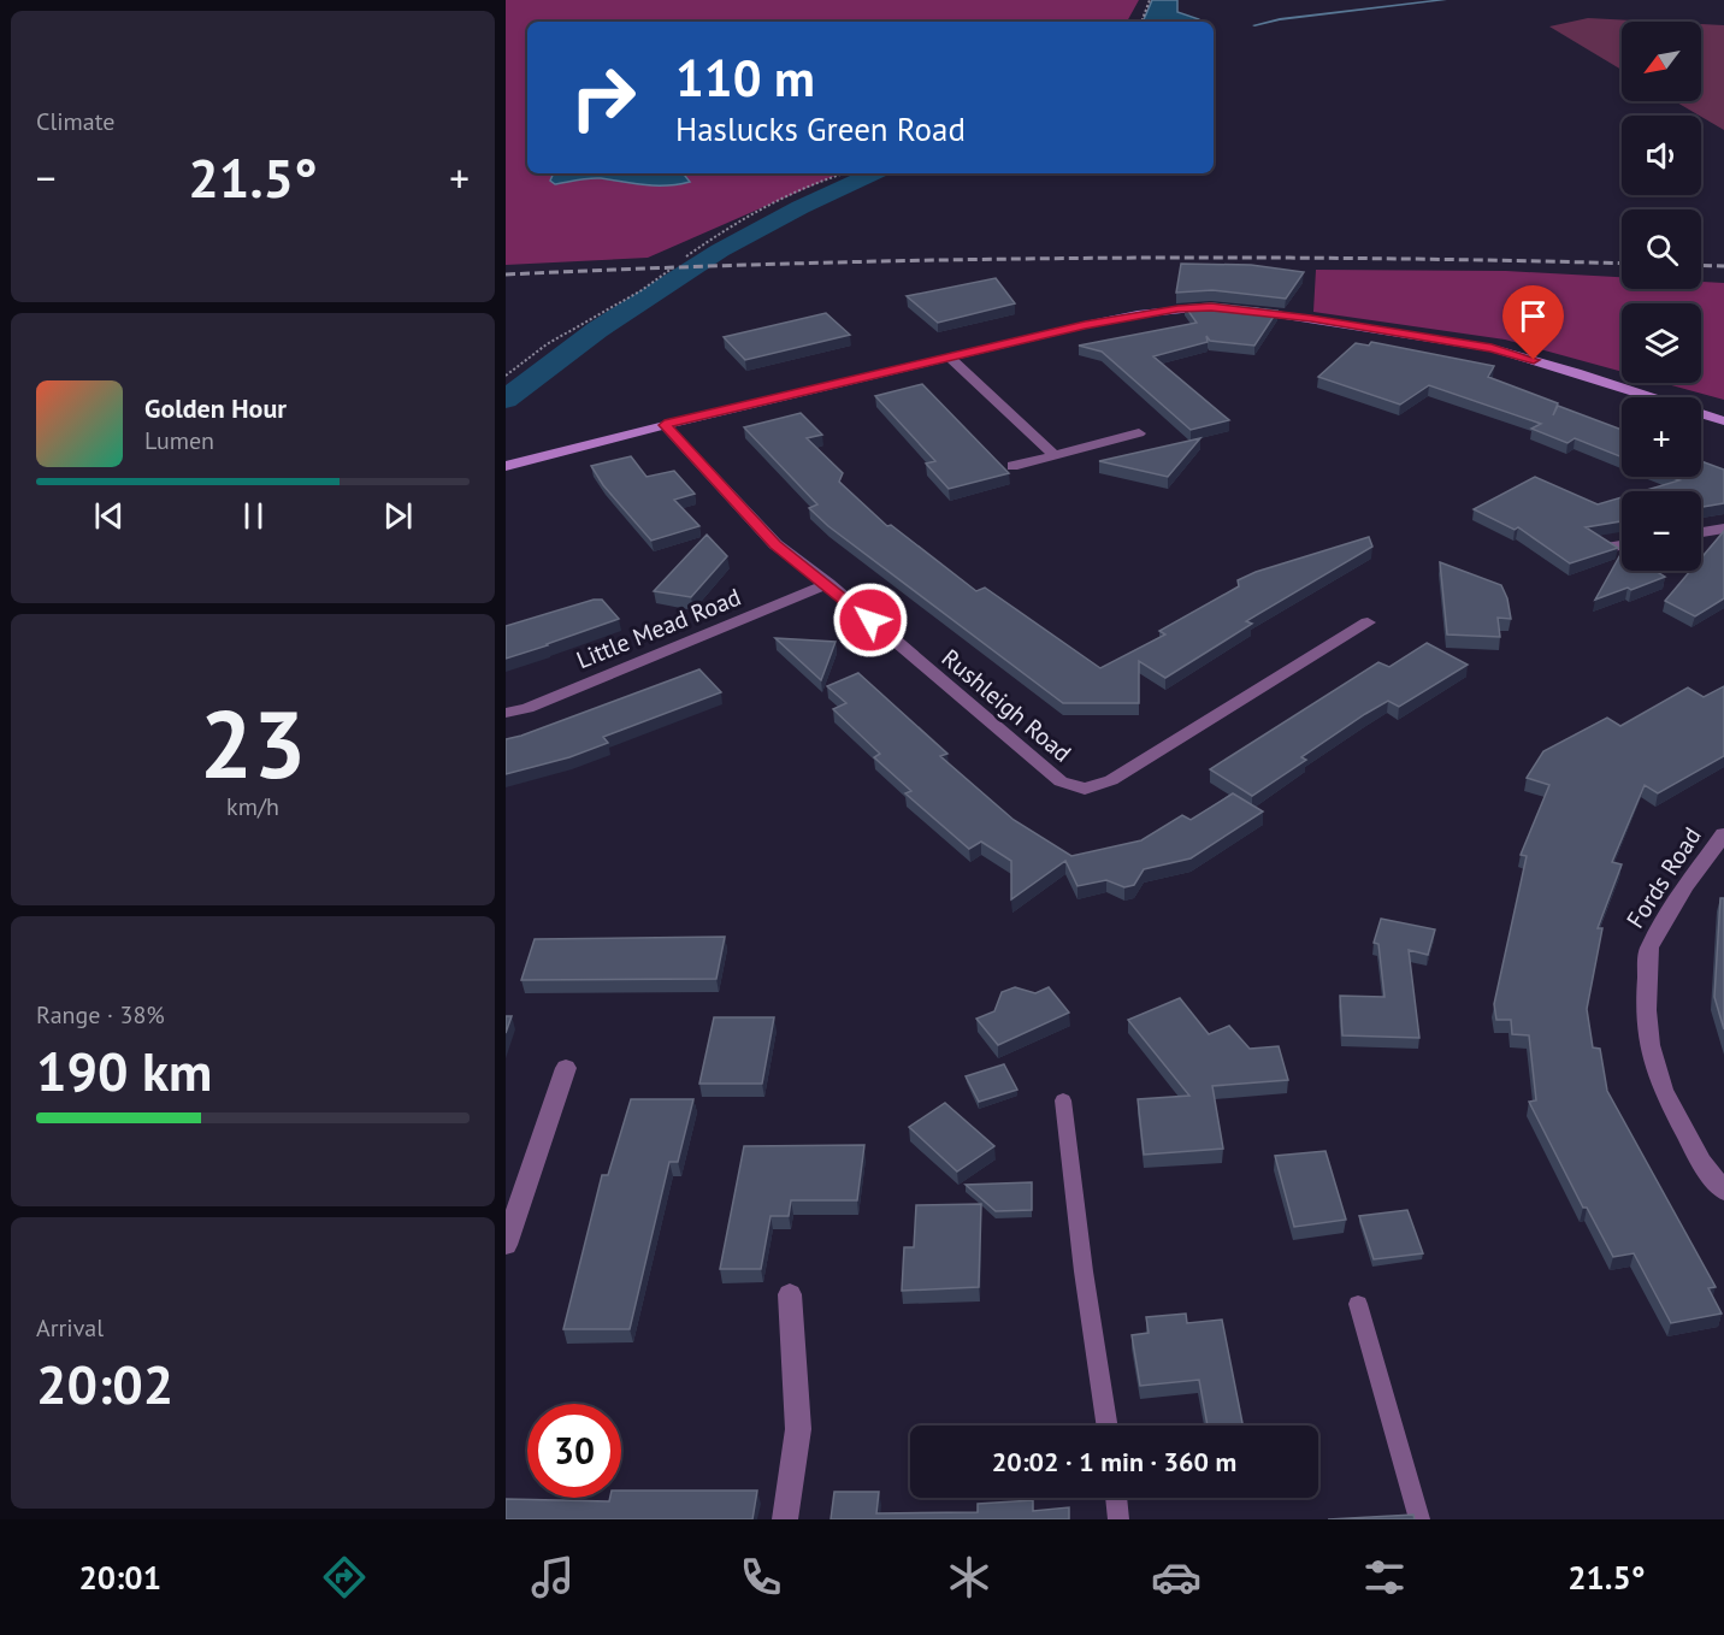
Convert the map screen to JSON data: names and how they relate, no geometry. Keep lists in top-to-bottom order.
{
  "streets": {
    "street": ["Little Mead Road", "Rushleigh Road", "Fords Road"]
  },
  "crossings": [
    ["Little Mead Road", "Rushleigh Road"]
  ],
  "north": "bottom left",
  "page": {
    "tile": [
      "Climate",
      ["23", "km/h"],
      ["Range · 38%", "190 km"],
      ["Arrival", "20:02"]
    ],
    "map_buttons": ["+", "−"],
    "turn": ["110 m", "Haslucks Green Road"],
    "heat": ["−", "21.5°", "+"],
    "song": ["Golden Hour", "Lumen"],
    "limit": "30",
    "trip": "20:02 · 1 min · 360 m",
    "tabs": ["20:01", "21.5°"]
  }
}
